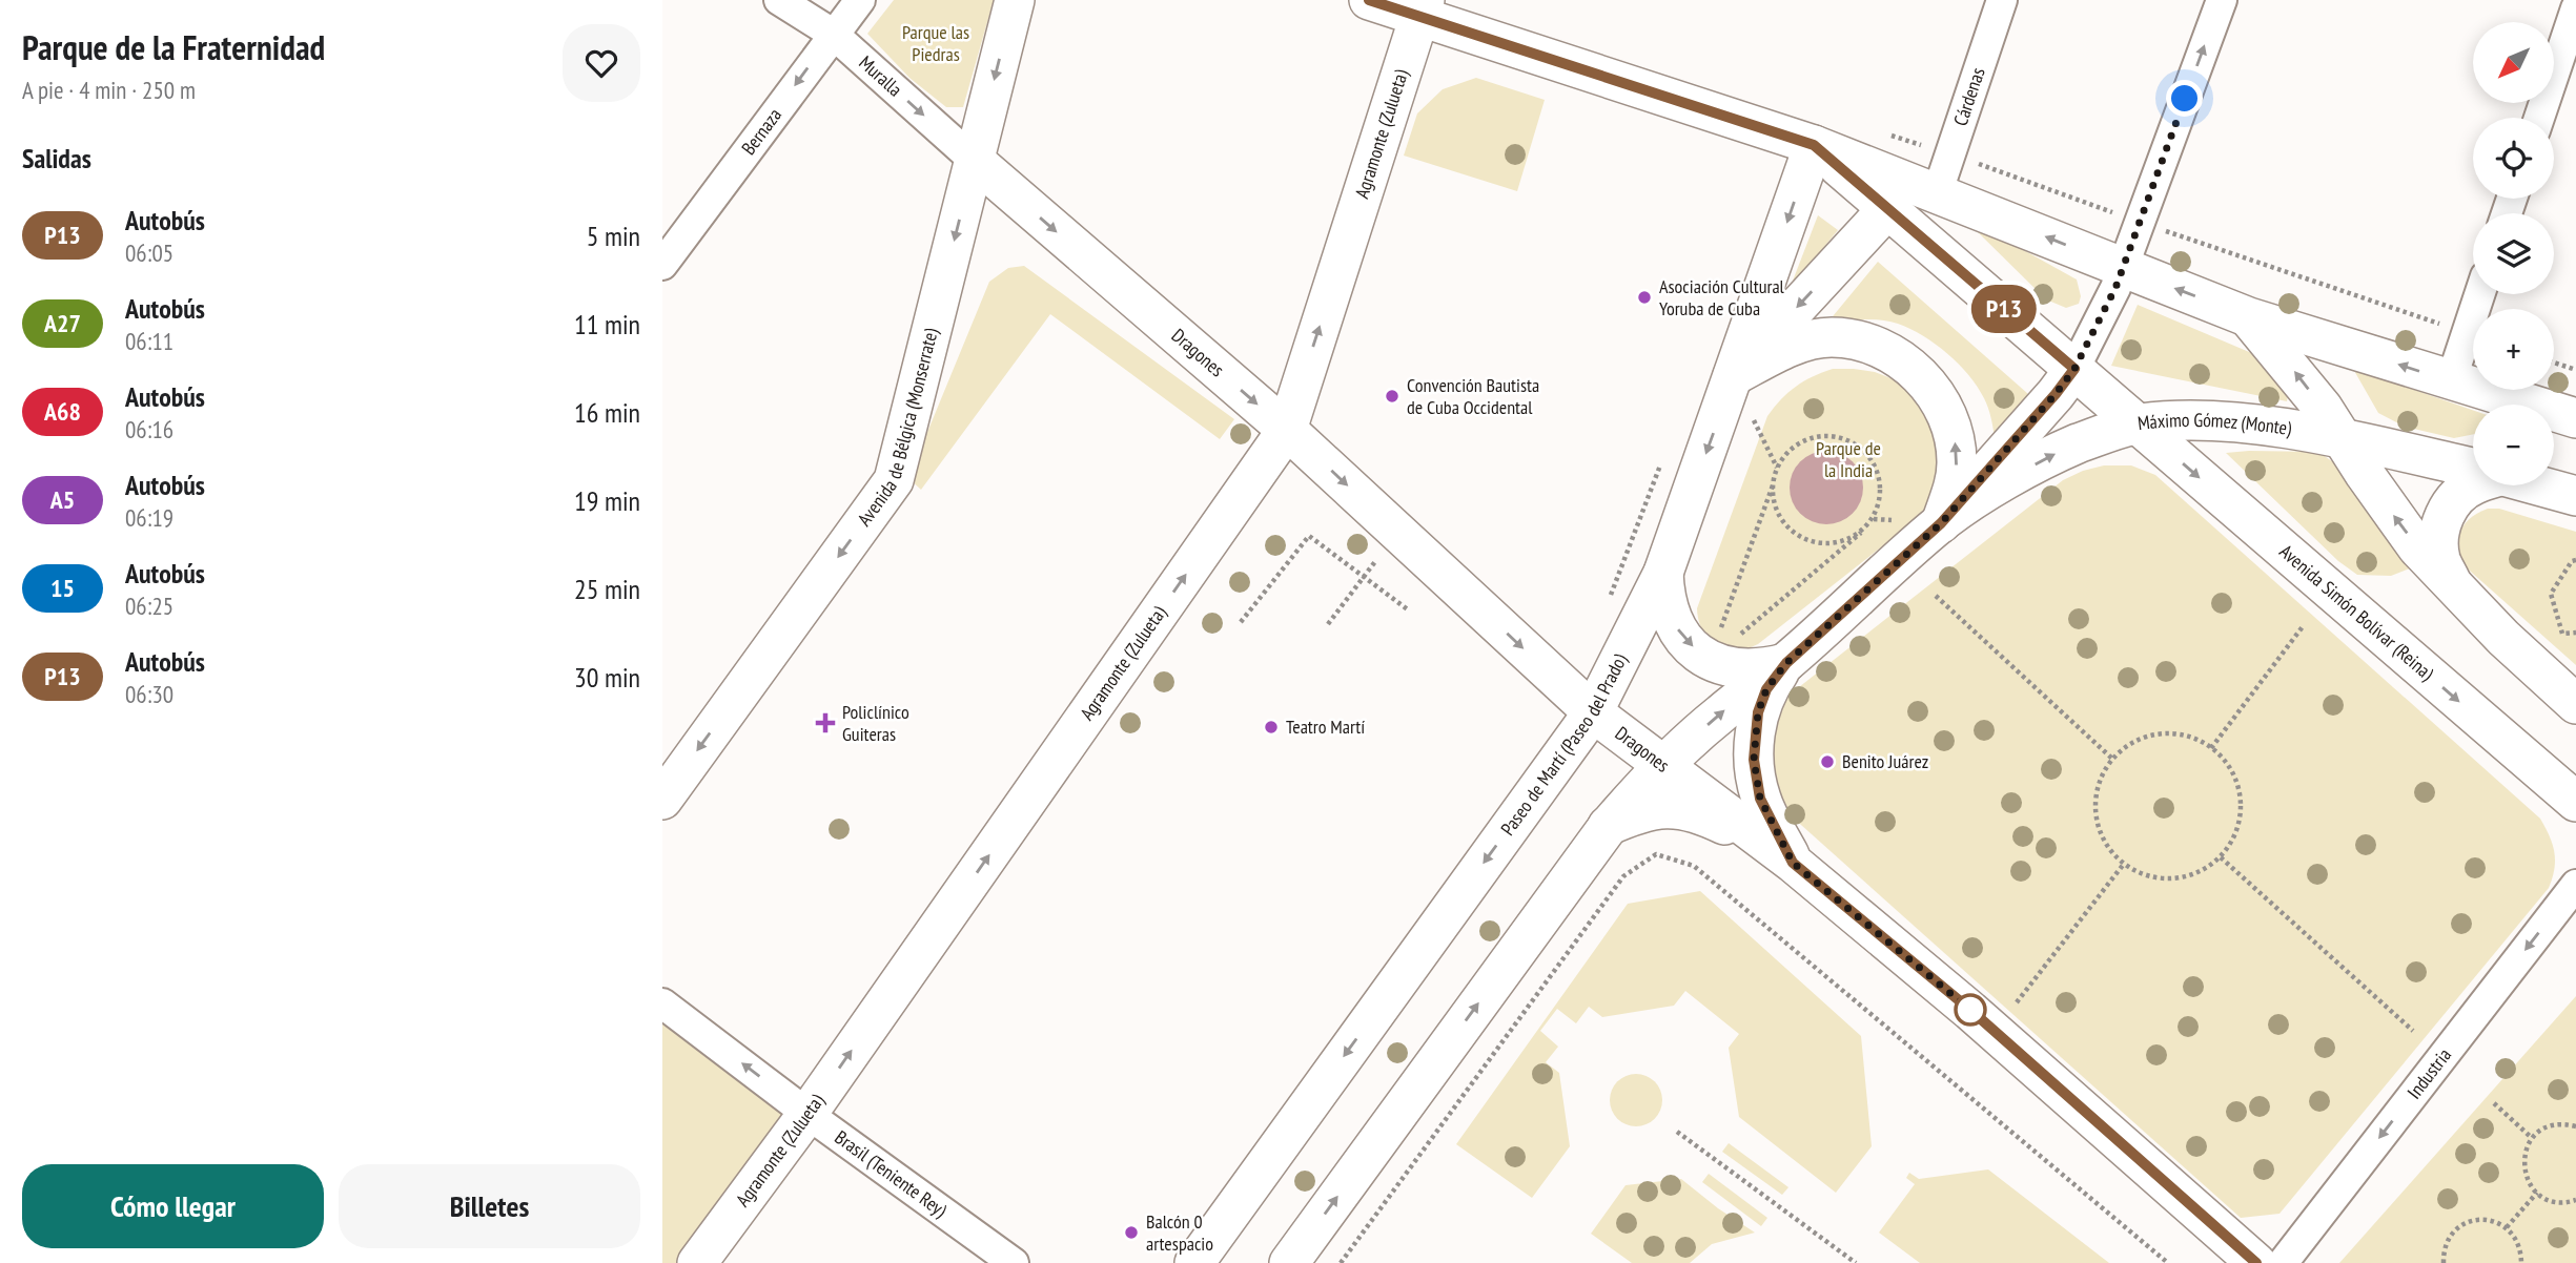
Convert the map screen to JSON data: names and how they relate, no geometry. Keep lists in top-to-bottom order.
{
  "streets": {
    "main road": [
      "Agramonte (Zulueta)",
      "Dragones",
      "Máximo Gómez (Monte)",
      "Avenida de Bélgica (Monserrate)",
      "Avenida Simón Bolívar (Reina)",
      "Paseo de Martí (Paseo del Prado)"
    ],
    "street": [
      "Muralla",
      "Cárdenas",
      "Bernaza",
      "Industria",
      "Brasil (Teniente Rey)"
    ]
  },
  "crossings": [
    ["Muralla", "Bernaza"],
    ["Muralla", "Dragones"],
    ["Muralla", "Avenida de Bélgica (Monserrate)"],
    ["Cárdenas", "Máximo Gómez (Monte)"],
    ["Agramonte (Zulueta)", "Dragones"],
    ["Agramonte (Zulueta)", "Máximo Gómez (Monte)"],
    ["Agramonte (Zulueta)", "Brasil (Teniente Rey)"],
    ["Dragones", "Avenida de Bélgica (Monserrate)"],
    ["Dragones", "Paseo de Martí (Paseo del Prado)"],
    ["Máximo Gómez (Monte)", "Avenida Simón Bolívar (Reina)"],
    ["Máximo Gómez (Monte)", "Paseo de Martí (Paseo del Prado)"]
  ],
  "one_way": [
    "Muralla",
    "Bernaza",
    "Agramonte (Zulueta)",
    "Dragones",
    "Avenida de Bélgica (Monserrate)",
    "Industria",
    "Brasil (Teniente Rey)"
  ],
  "parks": ["Parque las Piedras", "Parque de la India"],
  "places": {
    "other": [
      "Asociación Cultural Yoruba de Cuba",
      "Convención Bautista de Cuba Occidental",
      "Teatro Martí",
      "Benito Juárez",
      "Balcón 0 artespacio"
    ],
    "health": ["Policlínico Guiteras"]
  },
  "lines": ["bus line P13"],
  "north": "bottom left",
  "page": {
    "heading": [
      ["Parque de la Fraternidad", "A pie · 4 min · 250 m"],
      "Salidas"
    ],
    "on_map": "P13",
    "map_buttons": ["+", "−"],
    "list": [
      {
        "mark": "P13",
        "name": "Autobús",
        "note": "06:05",
        "value": "5 min"
      },
      {
        "mark": "A27",
        "name": "Autobús",
        "note": "06:11",
        "value": "11 min"
      },
      {
        "mark": "A68",
        "name": "Autobús",
        "note": "06:16",
        "value": "16 min"
      },
      {
        "mark": "A5",
        "name": "Autobús",
        "note": "06:19",
        "value": "19 min"
      },
      {
        "mark": "15",
        "name": "Autobús",
        "note": "06:25",
        "value": "25 min"
      },
      {
        "mark": "P13",
        "name": "Autobús",
        "note": "06:30",
        "value": "30 min"
      }
    ],
    "buttons": ["Cómo llegar", "Billetes"]
  }
}
